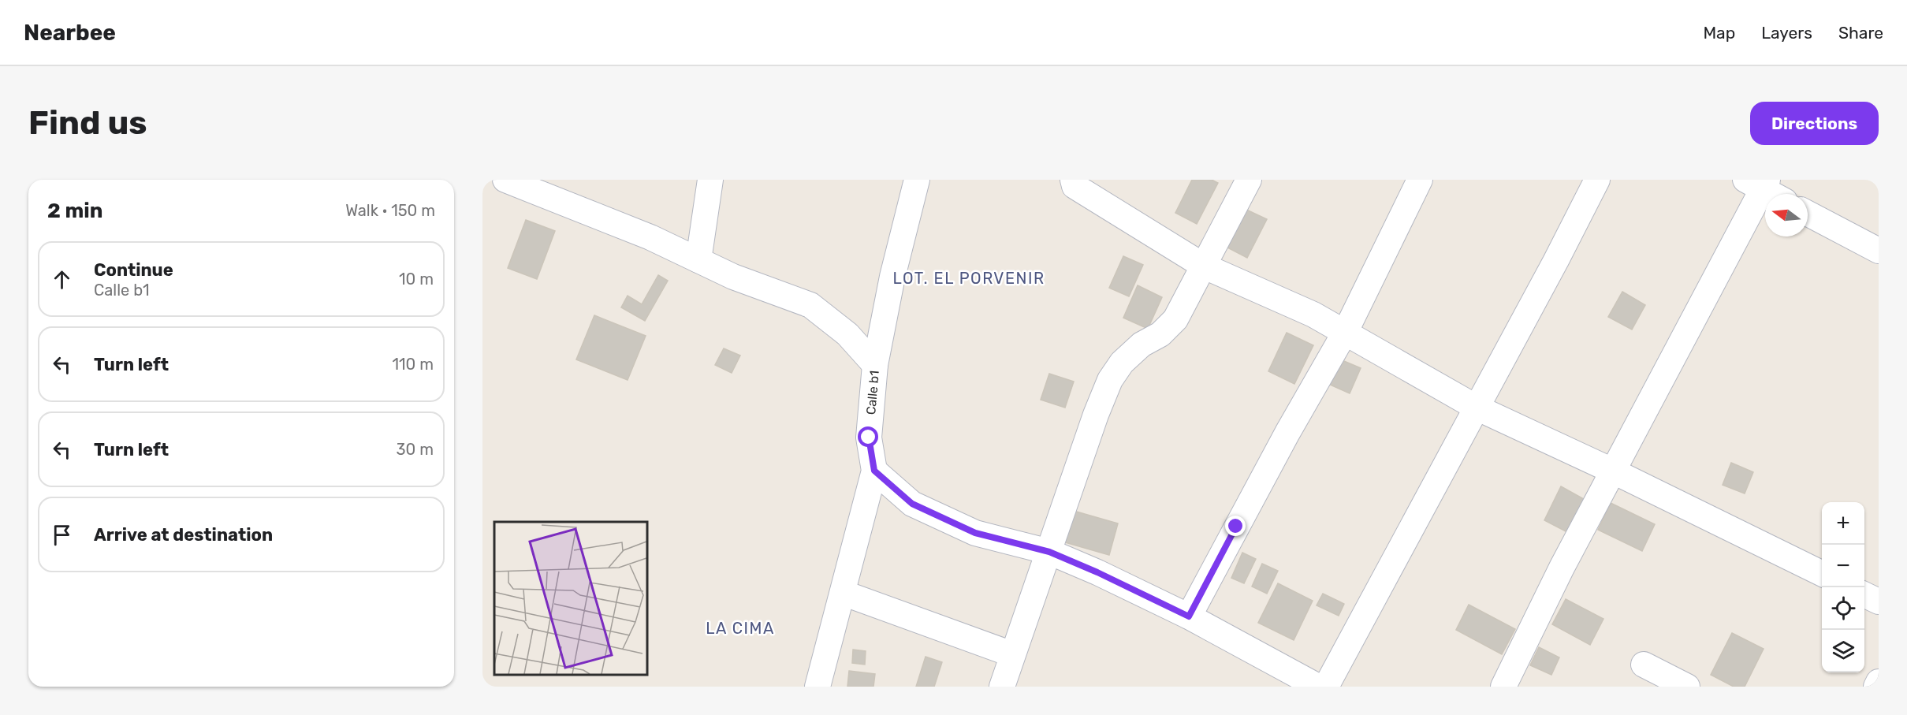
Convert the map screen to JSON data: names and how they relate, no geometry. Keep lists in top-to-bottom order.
{
  "streets": {
    "street": ["Calle b1"]
  },
  "districts": ["LOT. EL PORVENIR", "LA CIMA"],
  "north": "left",
  "page": {
    "header": "Nearbee",
    "nav": ["Map", "Layers", "Share"],
    "buttons": "Directions",
    "title": "Find us",
    "heading": ["2 min", "Walk · 150 m"],
    "list": [
      ["Continue", "Calle b1", "10 m"],
      ["Turn left", "110 m"],
      ["Turn left", "30 m"],
      "Arrive at destination"
    ],
    "map_buttons": ["+", "−"]
  }
}
